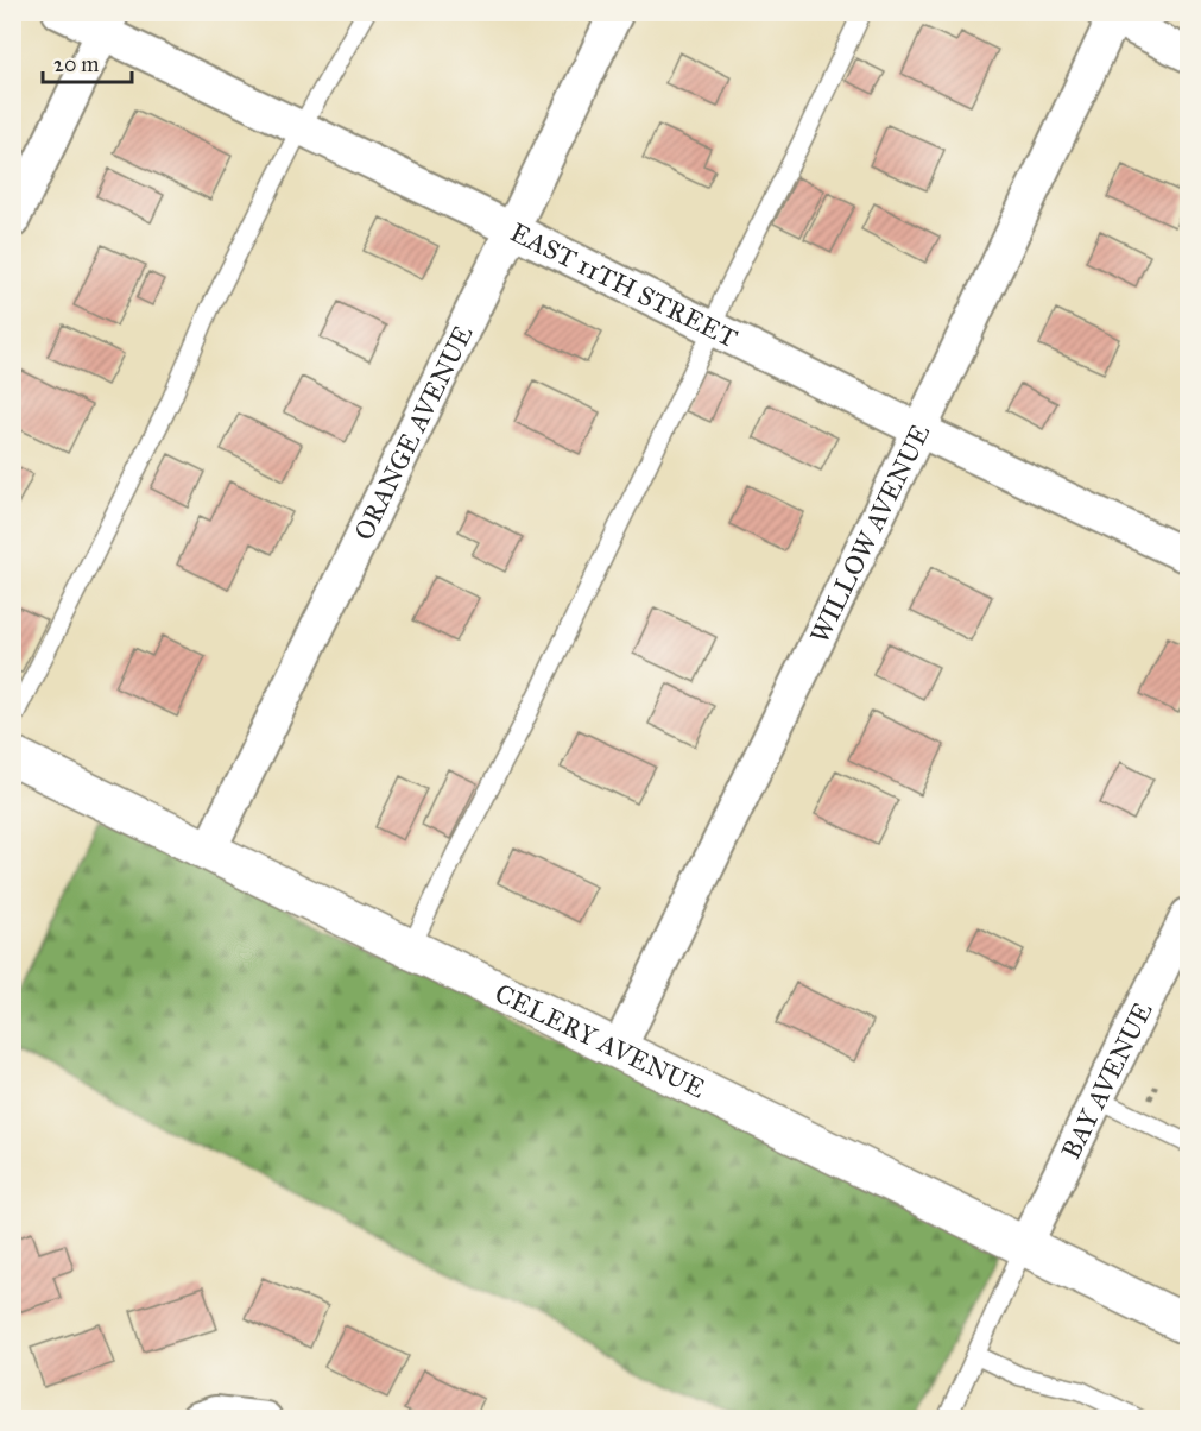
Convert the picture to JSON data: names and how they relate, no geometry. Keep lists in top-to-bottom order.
{
  "streets": {
    "main road": ["CELERY AVENUE"],
    "street": [
      "EAST 11TH STREET",
      "ORANGE AVENUE",
      "WILLOW AVENUE",
      "BAY AVENUE"
    ]
  },
  "crossings": [
    ["EAST 11TH STREET", "ORANGE AVENUE"],
    ["EAST 11TH STREET", "WILLOW AVENUE"],
    ["ORANGE AVENUE", "CELERY AVENUE"],
    ["WILLOW AVENUE", "CELERY AVENUE"],
    ["CELERY AVENUE", "BAY AVENUE"]
  ],
  "scale_bar": "20 m"
}
